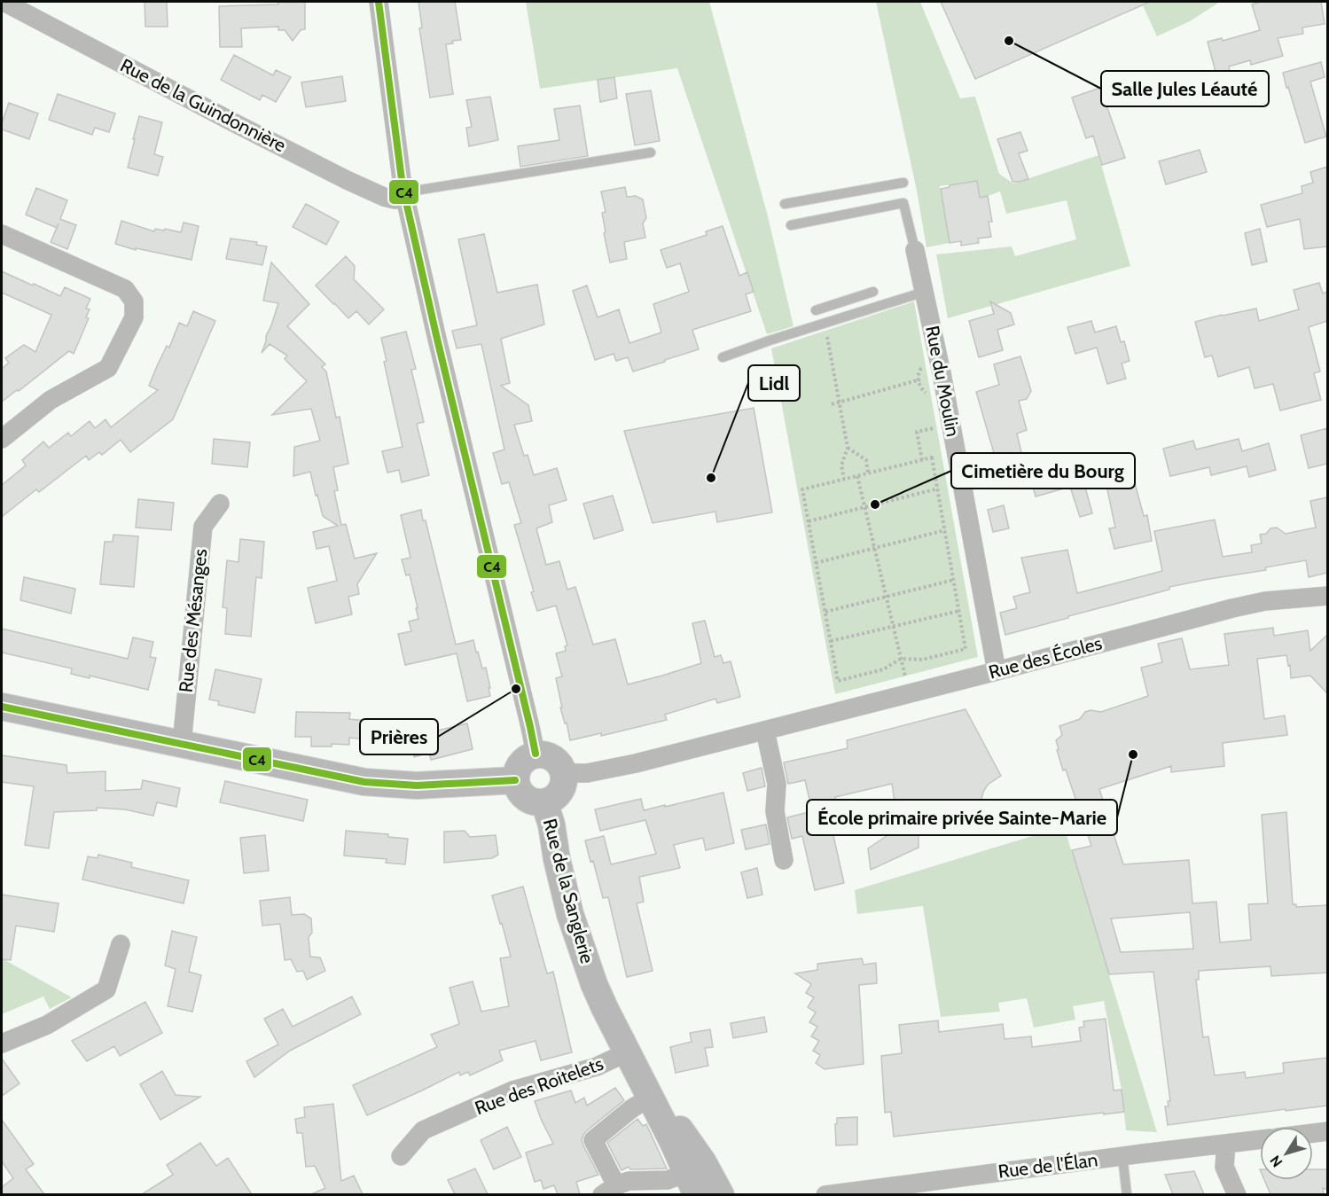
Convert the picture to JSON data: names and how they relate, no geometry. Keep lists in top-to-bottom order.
{
  "streets": {
    "street": [
      "Rue de la Guindonnière",
      "Rue du Moulin",
      "Rue des Mésanges",
      "Rue des Écoles",
      "Rue de la Sanglerie",
      "Rue des Roitelets",
      "Rue de l'Élan"
    ]
  },
  "crossings": [
    ["Rue du Moulin", "Rue des Écoles"],
    ["Rue des Écoles", "Rue de la Sanglerie"],
    ["Rue de la Sanglerie", "Rue des Roitelets"]
  ],
  "places": [
    "Salle Jules Léauté",
    "Lidl",
    "Cimetière du Bourg",
    "Prières",
    "École primaire privée Sainte-Marie"
  ],
  "lines": ["transit line C4"],
  "north": "bottom left"
}
